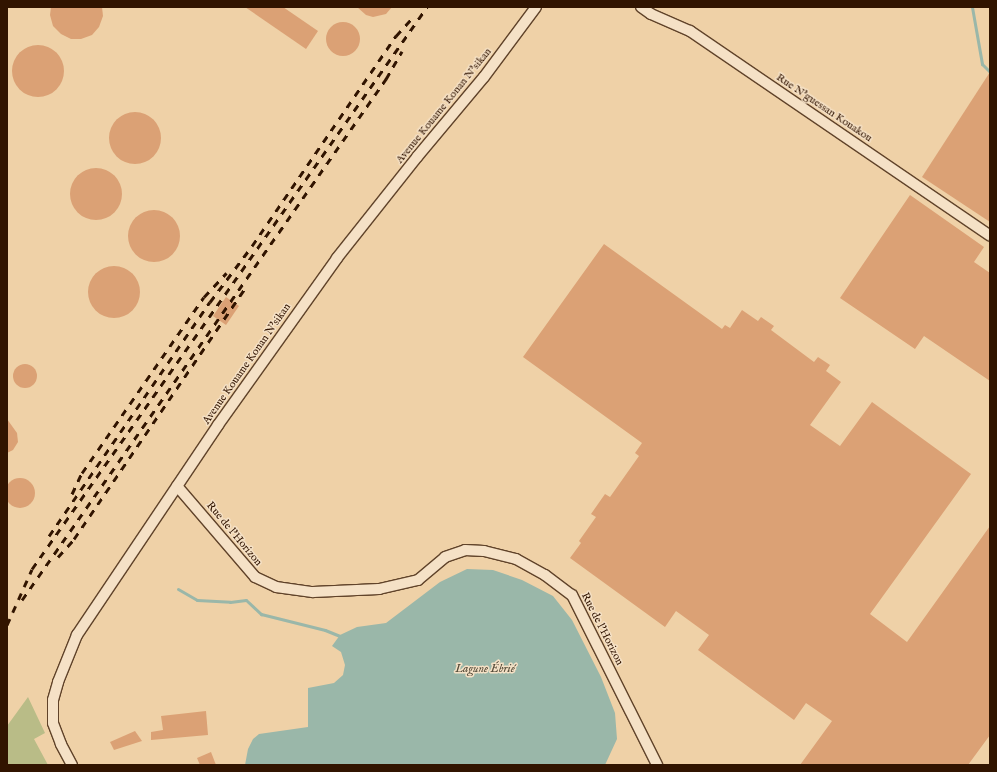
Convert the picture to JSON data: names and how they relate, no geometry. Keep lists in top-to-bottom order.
{
  "streets": {
    "street": ["Avenue Kouame Konan N'sikan", "Rue N'guessan Kouakou", "Rue de l'Horizon"]
  },
  "crossings": [
    ["Avenue Kouame Konan N'sikan", "Rue de l'Horizon"]
  ],
  "water": ["Lagune Ébrié"]
}
